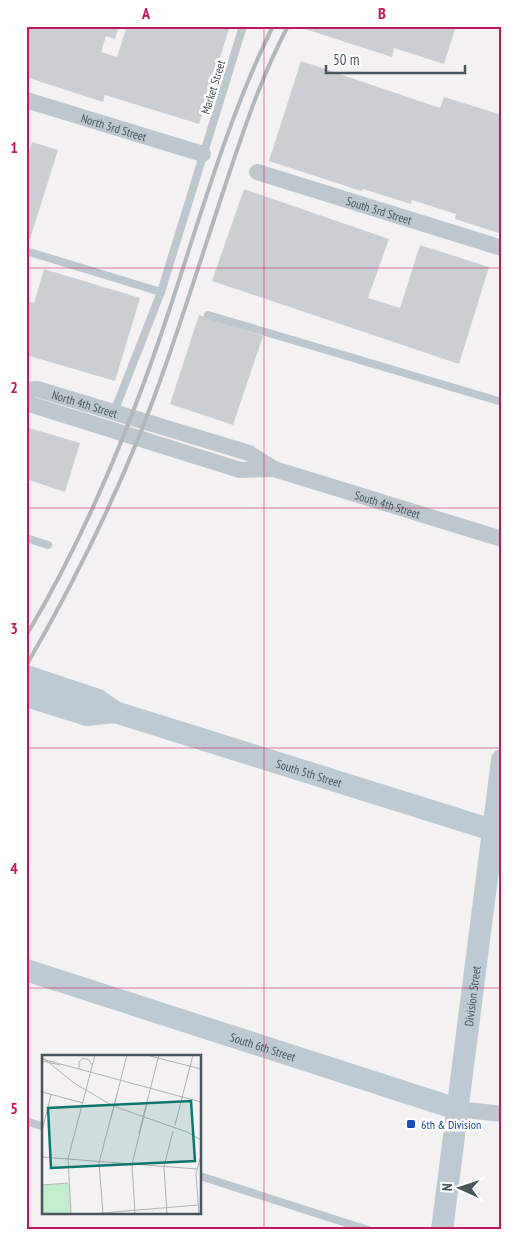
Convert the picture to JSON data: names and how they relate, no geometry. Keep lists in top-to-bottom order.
{
  "streets": {
    "street": [
      "North 3rd Street",
      "South 3rd Street",
      "North 4th Street",
      "South 4th Street",
      "South 5th Street",
      "Division Street",
      "South 6th Street"
    ],
    "lane": ["Market Street"]
  },
  "crossings": [
    ["Market Street", "North 3rd Street"],
    ["Market Street", "North 4th Street"],
    ["North 4th Street", "South 4th Street"],
    ["South 5th Street", "Division Street"],
    ["Division Street", "South 6th Street"]
  ],
  "places": {
    "transit": ["6th & Division"]
  },
  "scale_bar": "50 m",
  "north": "left",
  "grid": {
    "columns": ["A", "B"],
    "rows": [
      "1",
      "2",
      "3",
      "4",
      "5"
    ]
  }
}
